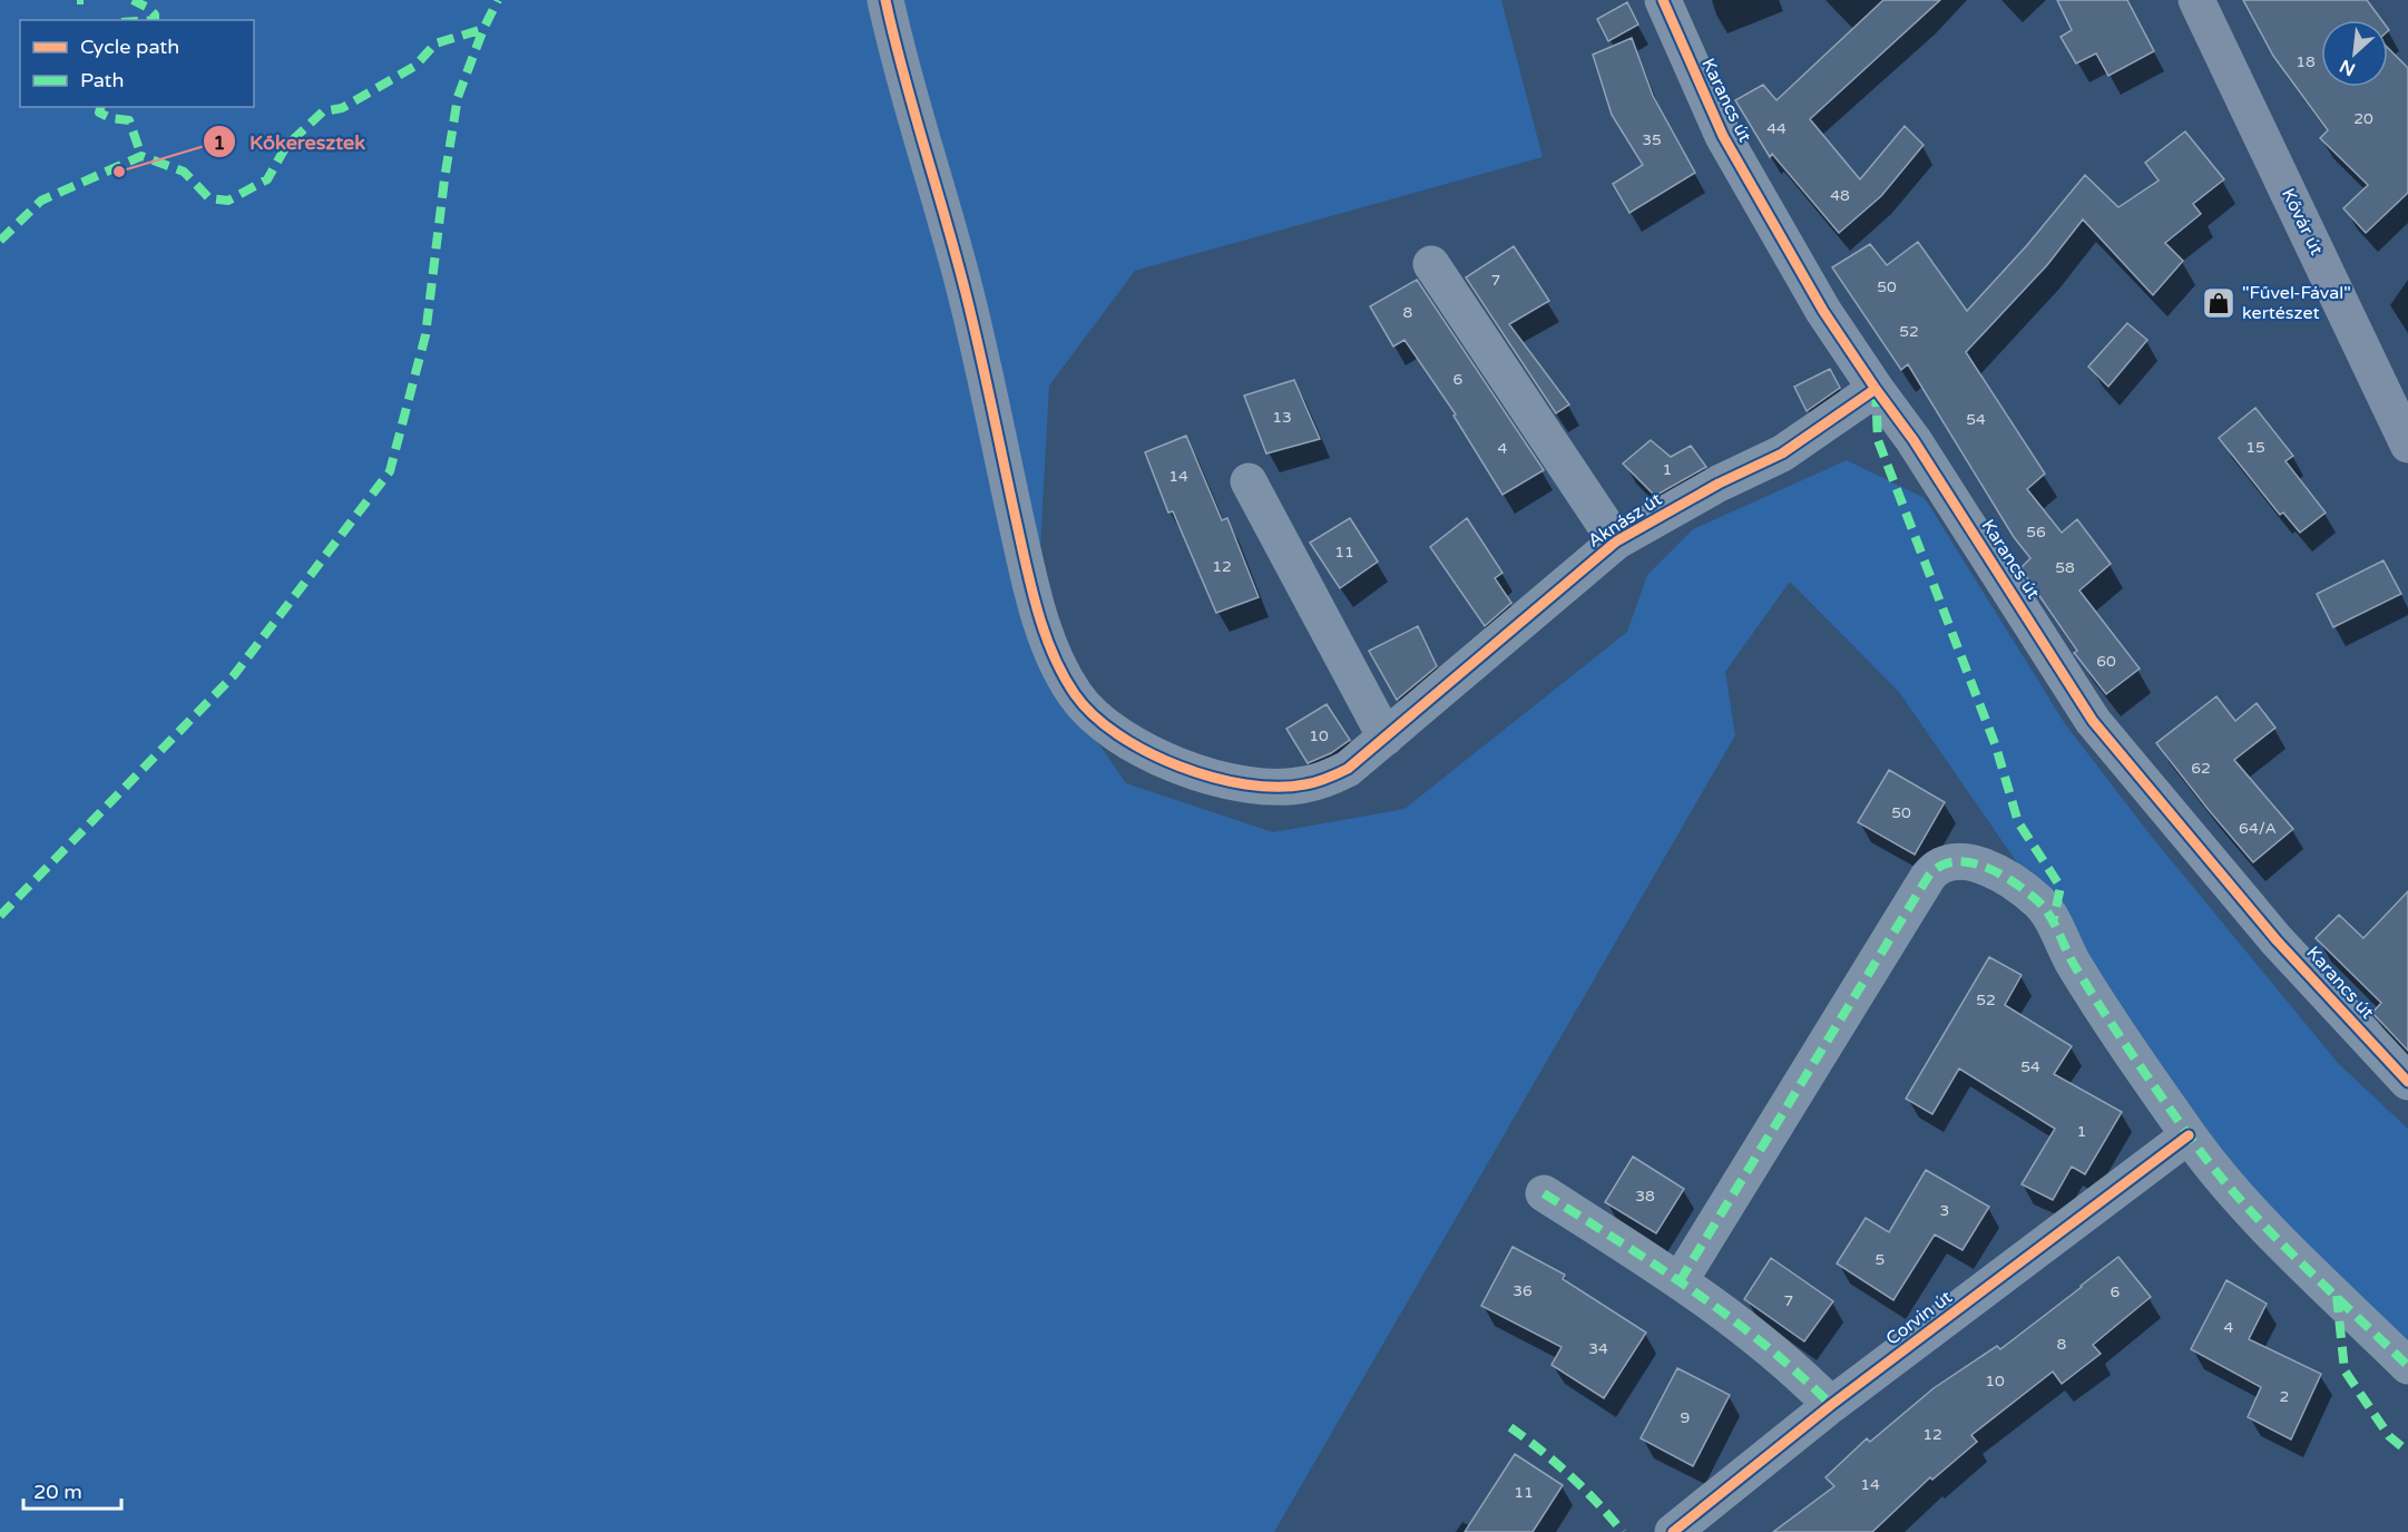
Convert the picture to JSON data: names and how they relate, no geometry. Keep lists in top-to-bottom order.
{
  "streets": {
    "main road": ["Kővár út"],
    "street": ["Karancs út", "Aknász út", "Corvin út"]
  },
  "crossings": [
    ["Karancs út", "Aknász út"]
  ],
  "places": {
    "other": ["Kőkeresztek"],
    "shop": ["\"Fűvel-Fával\" kertészet"]
  },
  "house_numbers": [
    "18",
    "20",
    "44",
    "35",
    "48",
    "7",
    "50",
    "8",
    "52",
    "6",
    "13",
    "54",
    "15",
    "4",
    "1",
    "14",
    "56",
    "11",
    "12",
    "58",
    "60",
    "10",
    "62",
    "50",
    "64/A",
    "52",
    "54",
    "1",
    "38",
    "3",
    "5",
    "36",
    "6",
    "7",
    "4",
    "8",
    "34",
    "10",
    "2",
    "9",
    "12",
    "14",
    "11"
  ],
  "legend": ["Cycle path", "Path"],
  "scale_bar": "20 m",
  "north": "bottom left"
}
